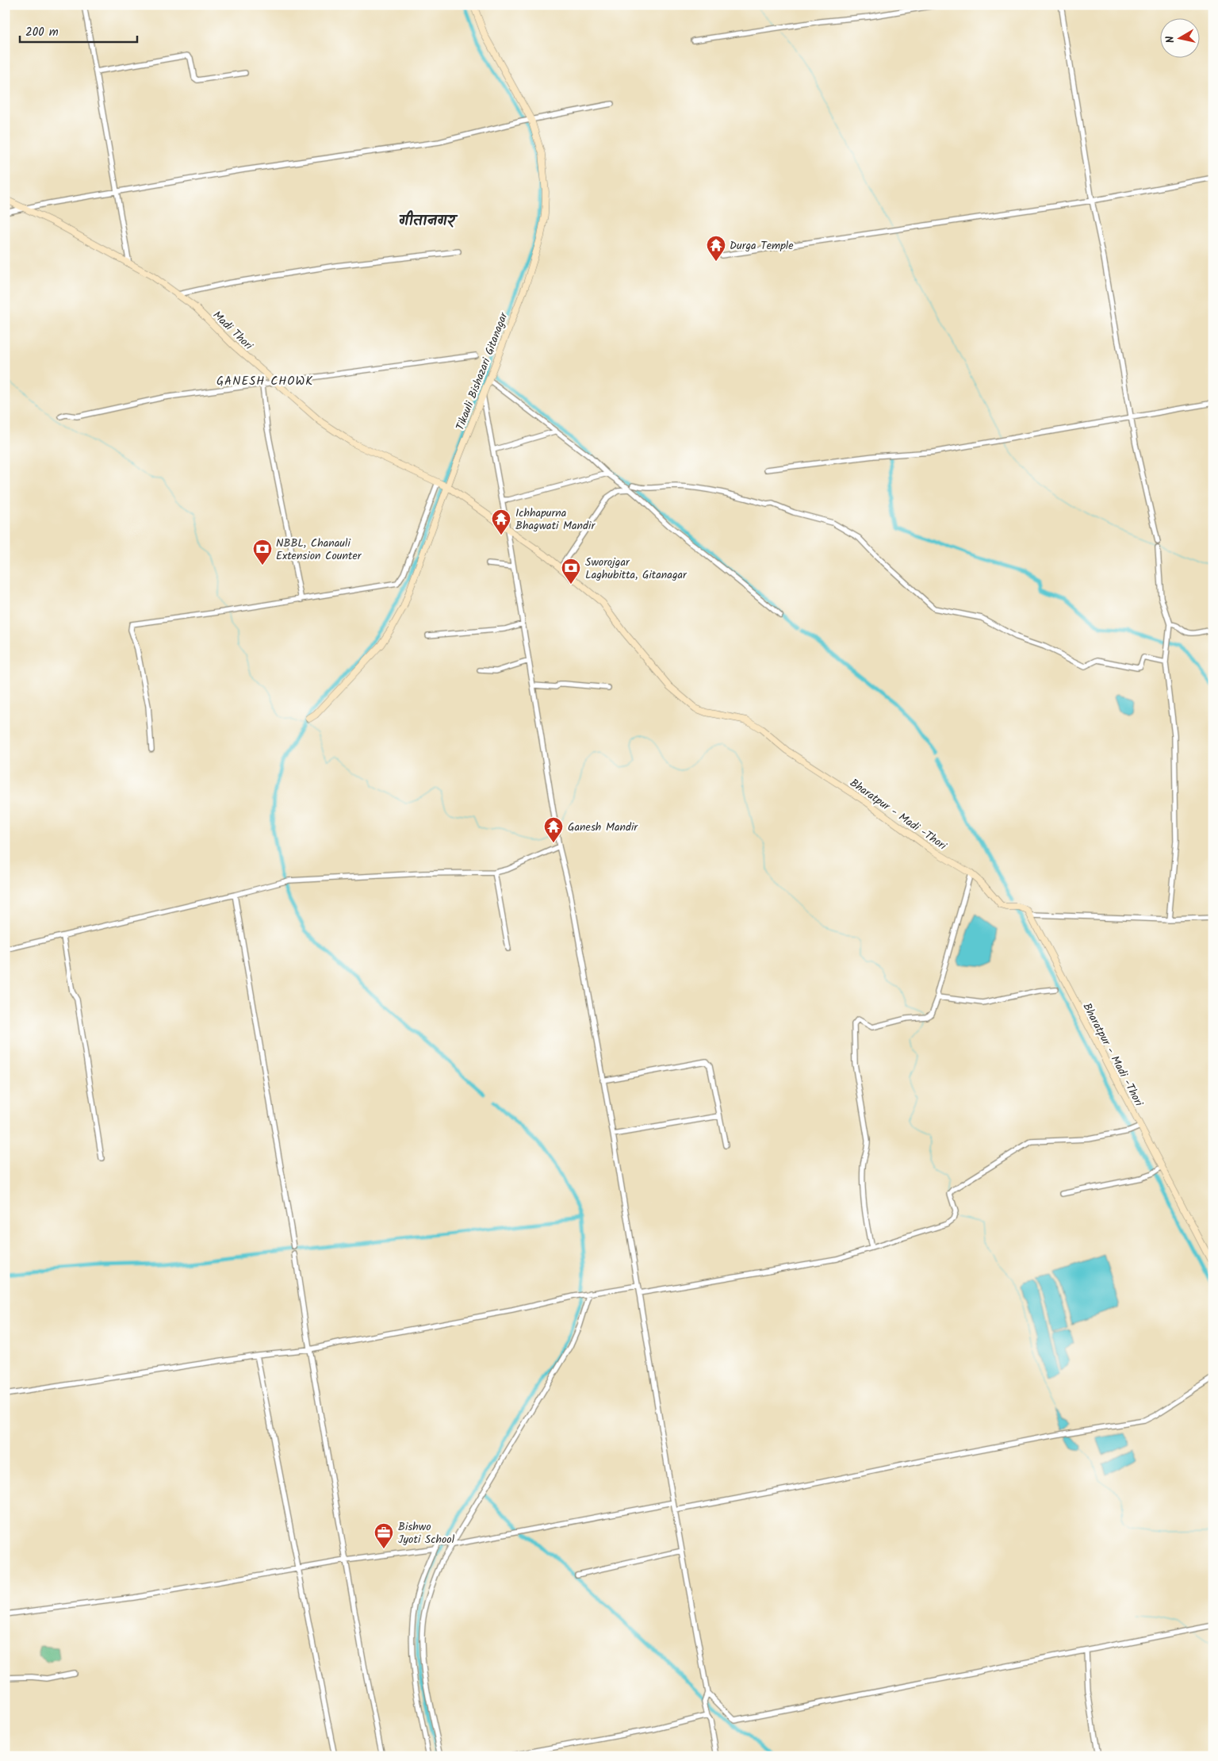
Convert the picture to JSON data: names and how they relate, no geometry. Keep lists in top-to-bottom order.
{
  "streets": {
    "main road": ["Madi Thori", "Tikauli Bishazari Gitanagar", "Bharatpur - Madi -Thori"]
  },
  "crossings": [
    ["Madi Thori", "Tikauli Bishazari Gitanagar"],
    ["Madi Thori", "Bharatpur - Madi -Thori"],
    ["Tikauli Bishazari Gitanagar", "Bharatpur - Madi -Thori"]
  ],
  "districts": ["गीतानगर", "GANESH CHOWK"],
  "places": {
    "temple": ["Durga Temple", "Ichhapurna Bhagwati Mandir", "Ganesh Mandir"],
    "bank": ["NBBL, Chanauli Extension Counter", "Sworojgar Laghubitta, Gitanagar"],
    "office": ["Bishwo Jyoti School"]
  },
  "scale_bar": "200 m",
  "north": "left"
}
